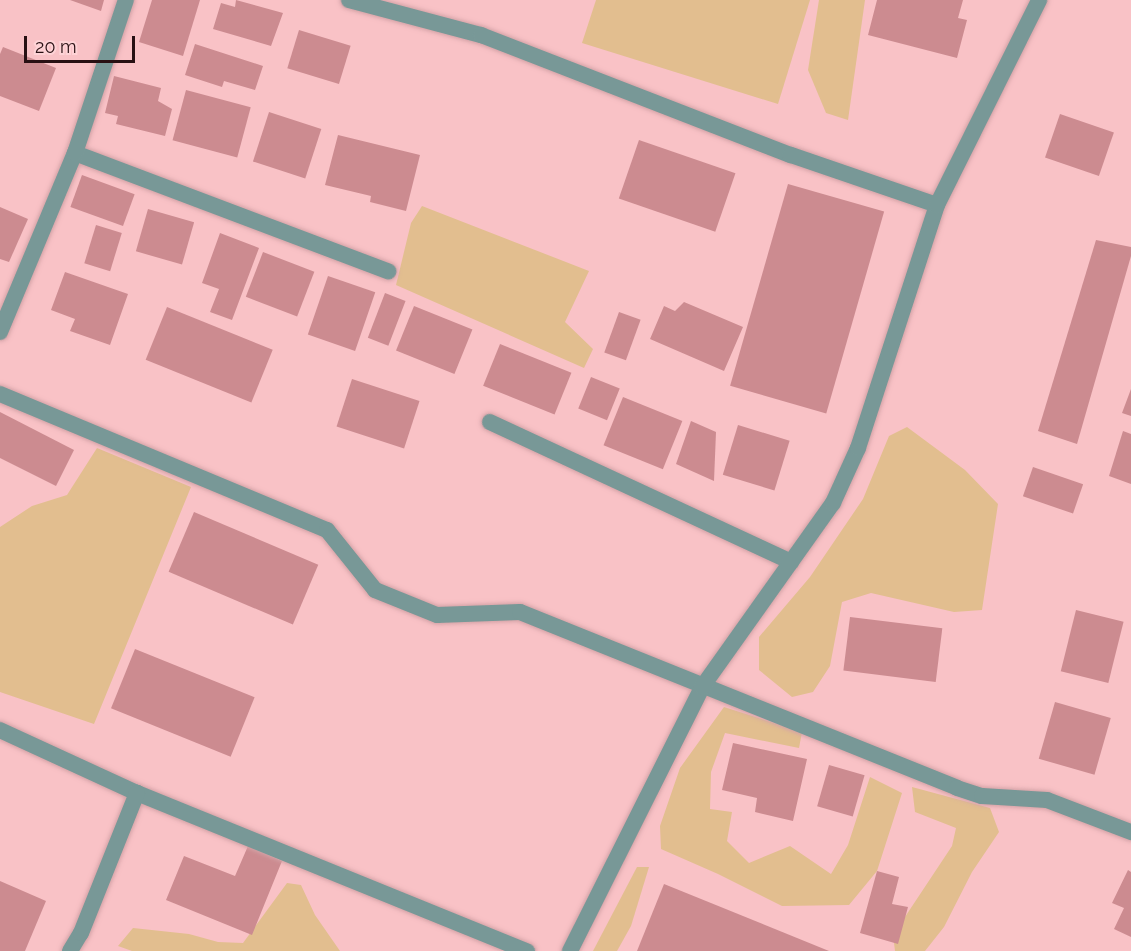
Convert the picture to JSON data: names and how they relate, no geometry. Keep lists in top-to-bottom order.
{
  "scale_bar": "20 m"
}
